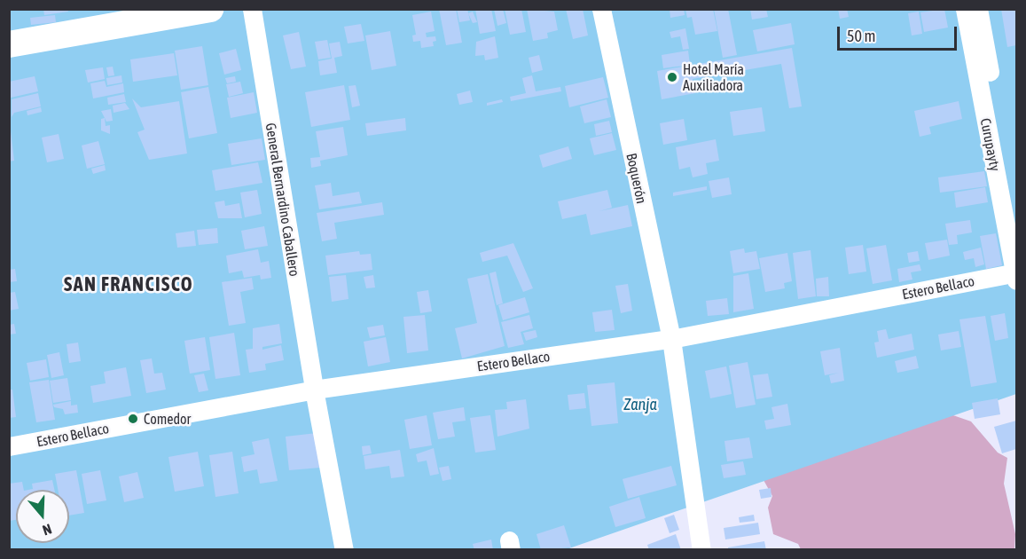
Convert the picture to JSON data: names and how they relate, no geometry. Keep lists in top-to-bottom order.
{
  "streets": {
    "street": [
      "Curupayty",
      "Boquerón",
      "General Bernardino Caballero",
      "Estero Bellaco"
    ]
  },
  "crossings": [
    ["Curupayty", "Estero Bellaco"],
    ["Boquerón", "Estero Bellaco"],
    ["General Bernardino Caballero", "Estero Bellaco"]
  ],
  "districts": ["SAN FRANCISCO"],
  "water": ["Zanja"],
  "places": ["Hotel María Auxiliadora", "Comedor"],
  "scale_bar": "50 m",
  "north": "bottom"
}
